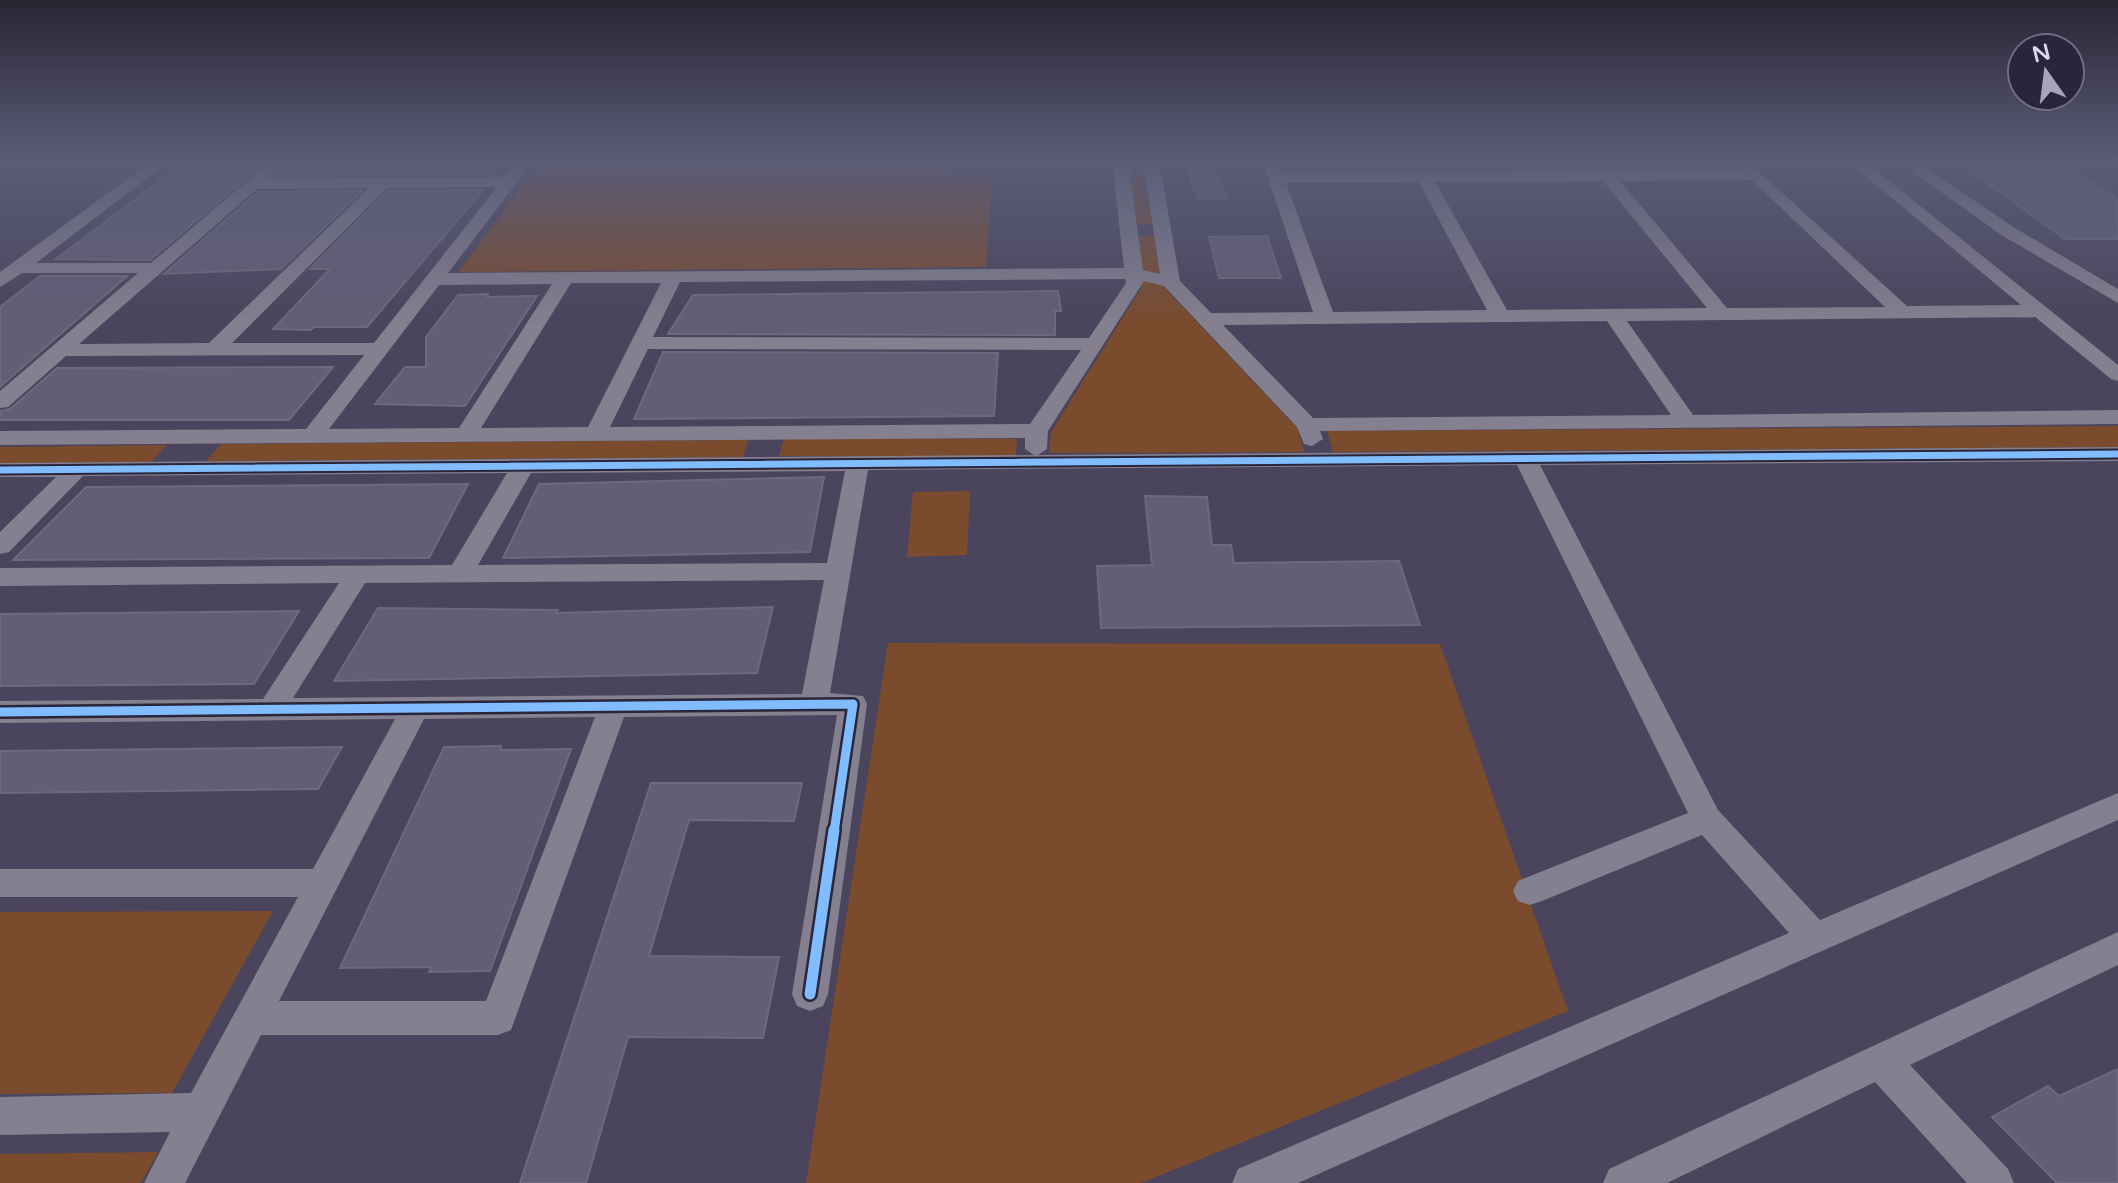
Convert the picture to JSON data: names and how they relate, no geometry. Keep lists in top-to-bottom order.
{
  "north": "top"
}
